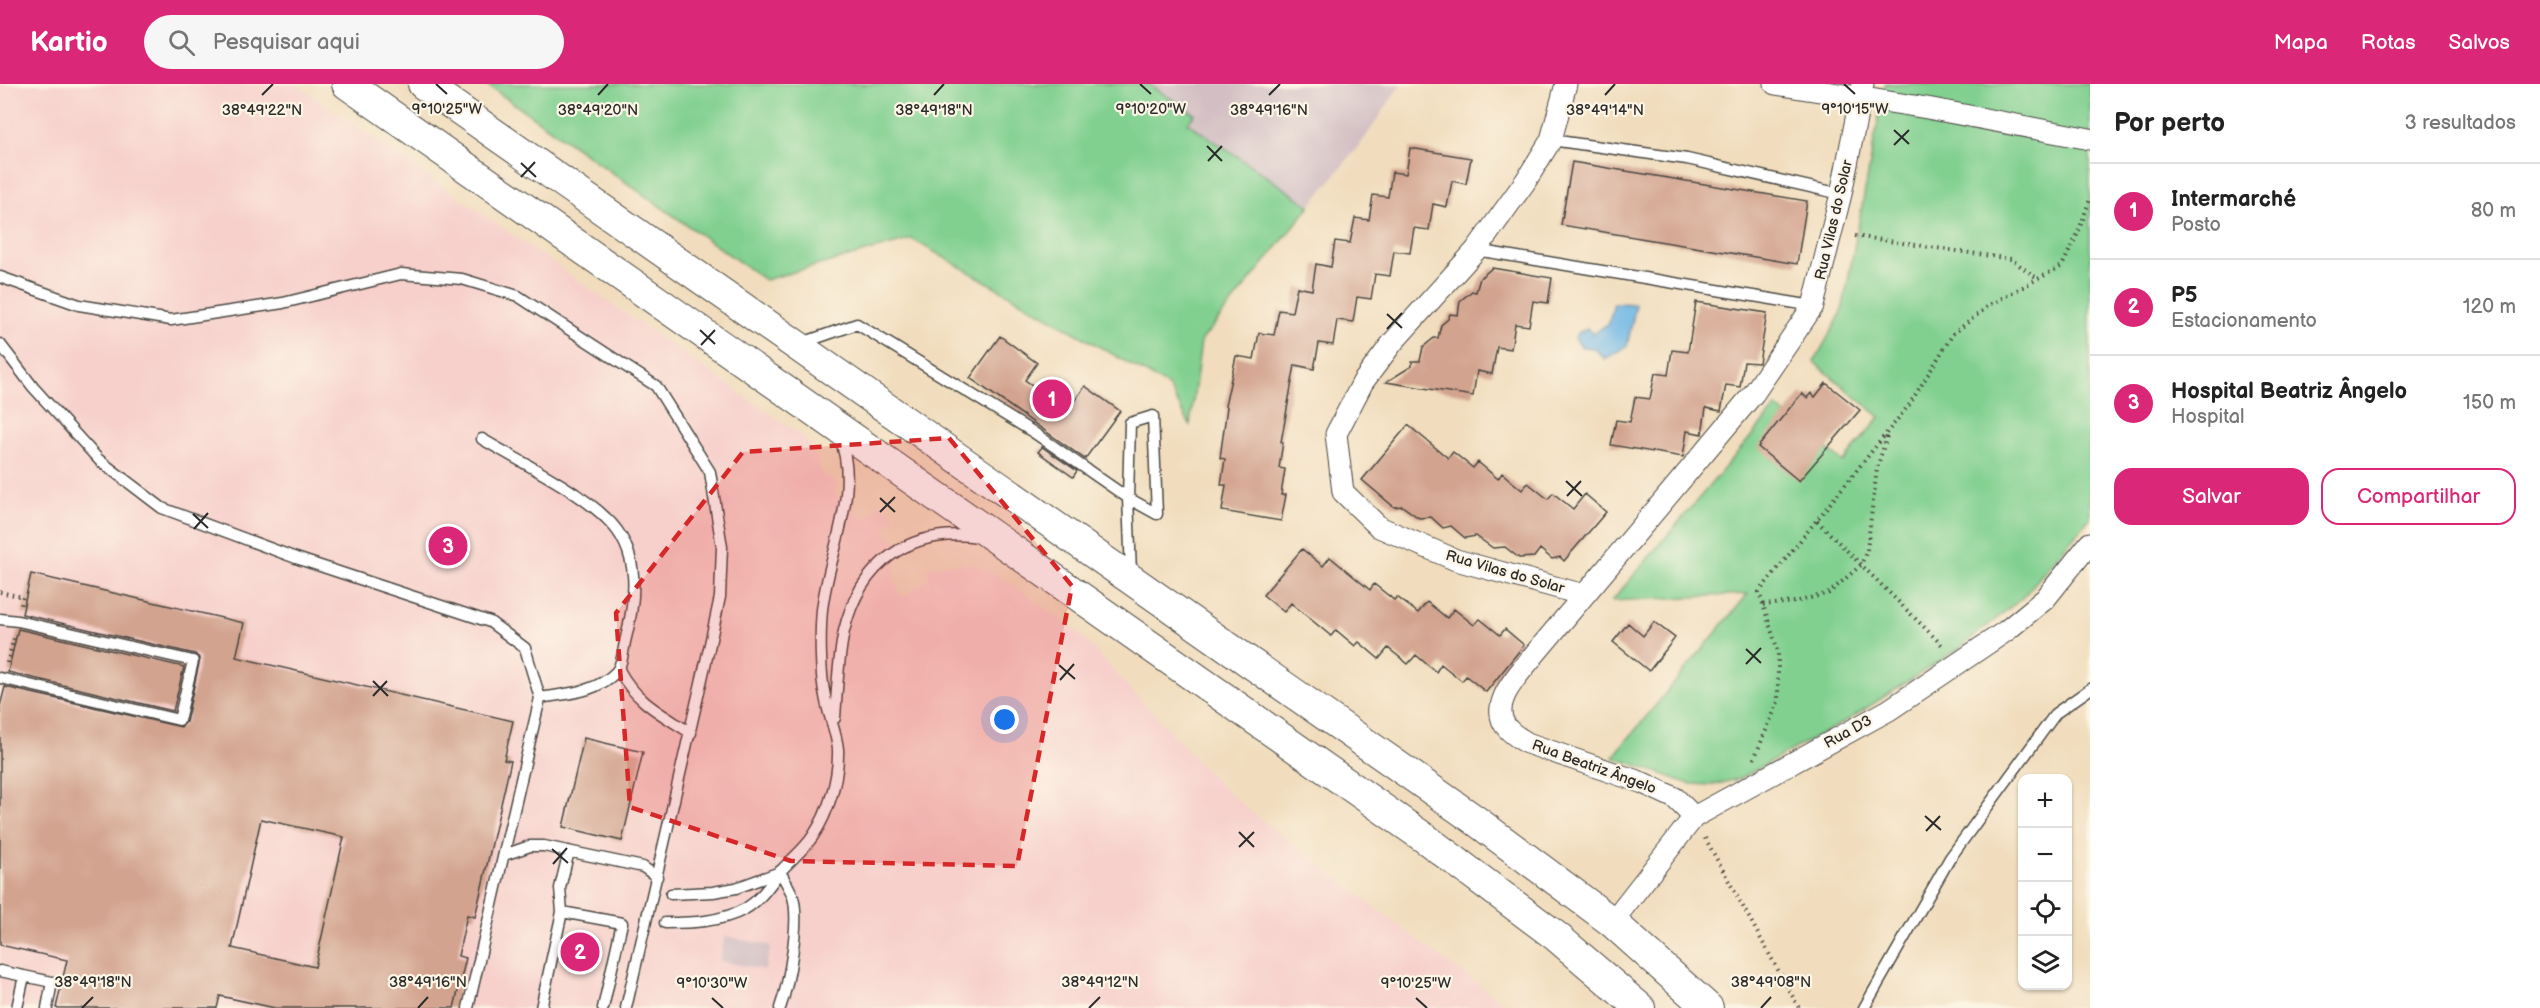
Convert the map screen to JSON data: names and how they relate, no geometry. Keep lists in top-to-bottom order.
{
  "streets": {
    "street": ["Rua Vilas do Solar", "Rua D3", "Rua Beatriz Ângelo"]
  },
  "crossings": [
    ["Rua Vilas do Solar", "Rua Beatriz Ângelo"],
    ["Rua D3", "Rua Beatriz Ângelo"]
  ],
  "page": {
    "header": "Kartio",
    "search": "Pesquisar aqui",
    "nav": ["Mapa", "Rotas", "Salvos"],
    "heading": ["Por perto", "3 resultados"],
    "list": [
      {
        "mark": "1",
        "name": "Intermarché",
        "note": "Posto",
        "value": "80 m"
      },
      {
        "mark": "2",
        "name": "P5",
        "note": "Estacionamento",
        "value": "120 m"
      },
      {
        "mark": "3",
        "name": "Hospital Beatriz Ângelo",
        "note": "Hospital",
        "value": "150 m"
      }
    ],
    "pins": ["1", "3", "2"],
    "buttons": ["Salvar", "Compartilhar"],
    "map_buttons": ["+", "−"]
  },
  "coordinates": [
    "9°10'25\"W",
    "9°10'20\"W",
    "9°10'15\"W",
    "38°49'22\"N",
    "38°49'20\"N",
    "38°49'18\"N",
    "38°49'16\"N",
    "38°49'14\"N",
    "38°49'12\"N",
    "38°49'08\"N",
    "9°10'30\"W"
  ]
}
